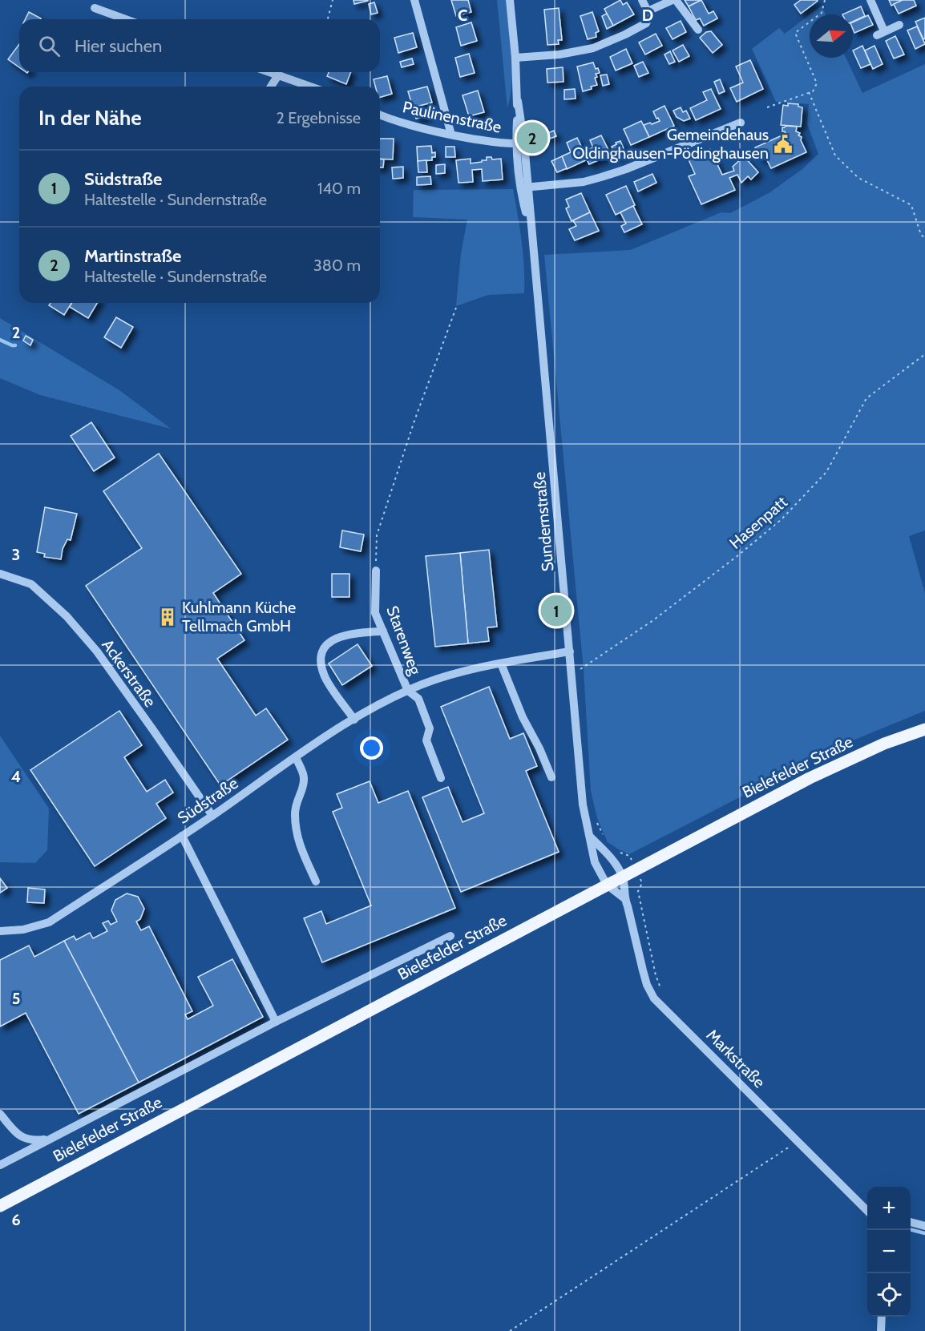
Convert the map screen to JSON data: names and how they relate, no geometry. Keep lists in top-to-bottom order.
{
  "streets": {
    "main road": ["Bielefelder Straße"],
    "street": [
      "Paulinenstraße",
      "Sundernstraße",
      "Starenweg",
      "Ackerstraße",
      "Südstraße",
      "Markstraße"
    ],
    "path": ["Hasenpatt"]
  },
  "crossings": [
    ["Paulinenstraße", "Sundernstraße"],
    ["Sundernstraße", "Hasenpatt"],
    ["Sundernstraße", "Bielefelder Straße"],
    ["Sundernstraße", "Südstraße"],
    ["Starenweg", "Südstraße"],
    ["Ackerstraße", "Südstraße"],
    ["Bielefelder Straße", "Markstraße"]
  ],
  "places": {
    "public building": ["Gemeindehaus Oldinghausen-Pödinghausen"],
    "building": ["Kuhlmann Küche Tellmach GmbH"]
  },
  "north": "right",
  "page": {
    "search": "Hier suchen",
    "heading": ["In der Nähe", "2 Ergebnisse"],
    "pins": ["2", "1"],
    "list": [
      {
        "mark": "1",
        "name": "Südstraße",
        "note": "Haltestelle · Sundernstraße",
        "value": "140 m"
      },
      {
        "mark": "2",
        "name": "Martinstraße",
        "note": "Haltestelle · Sundernstraße",
        "value": "380 m"
      }
    ],
    "map_buttons": ["+", "−"]
  },
  "grid": {
    "columns": ["C", "D"],
    "rows": [
      "2",
      "3",
      "4",
      "5",
      "6"
    ]
  }
}
